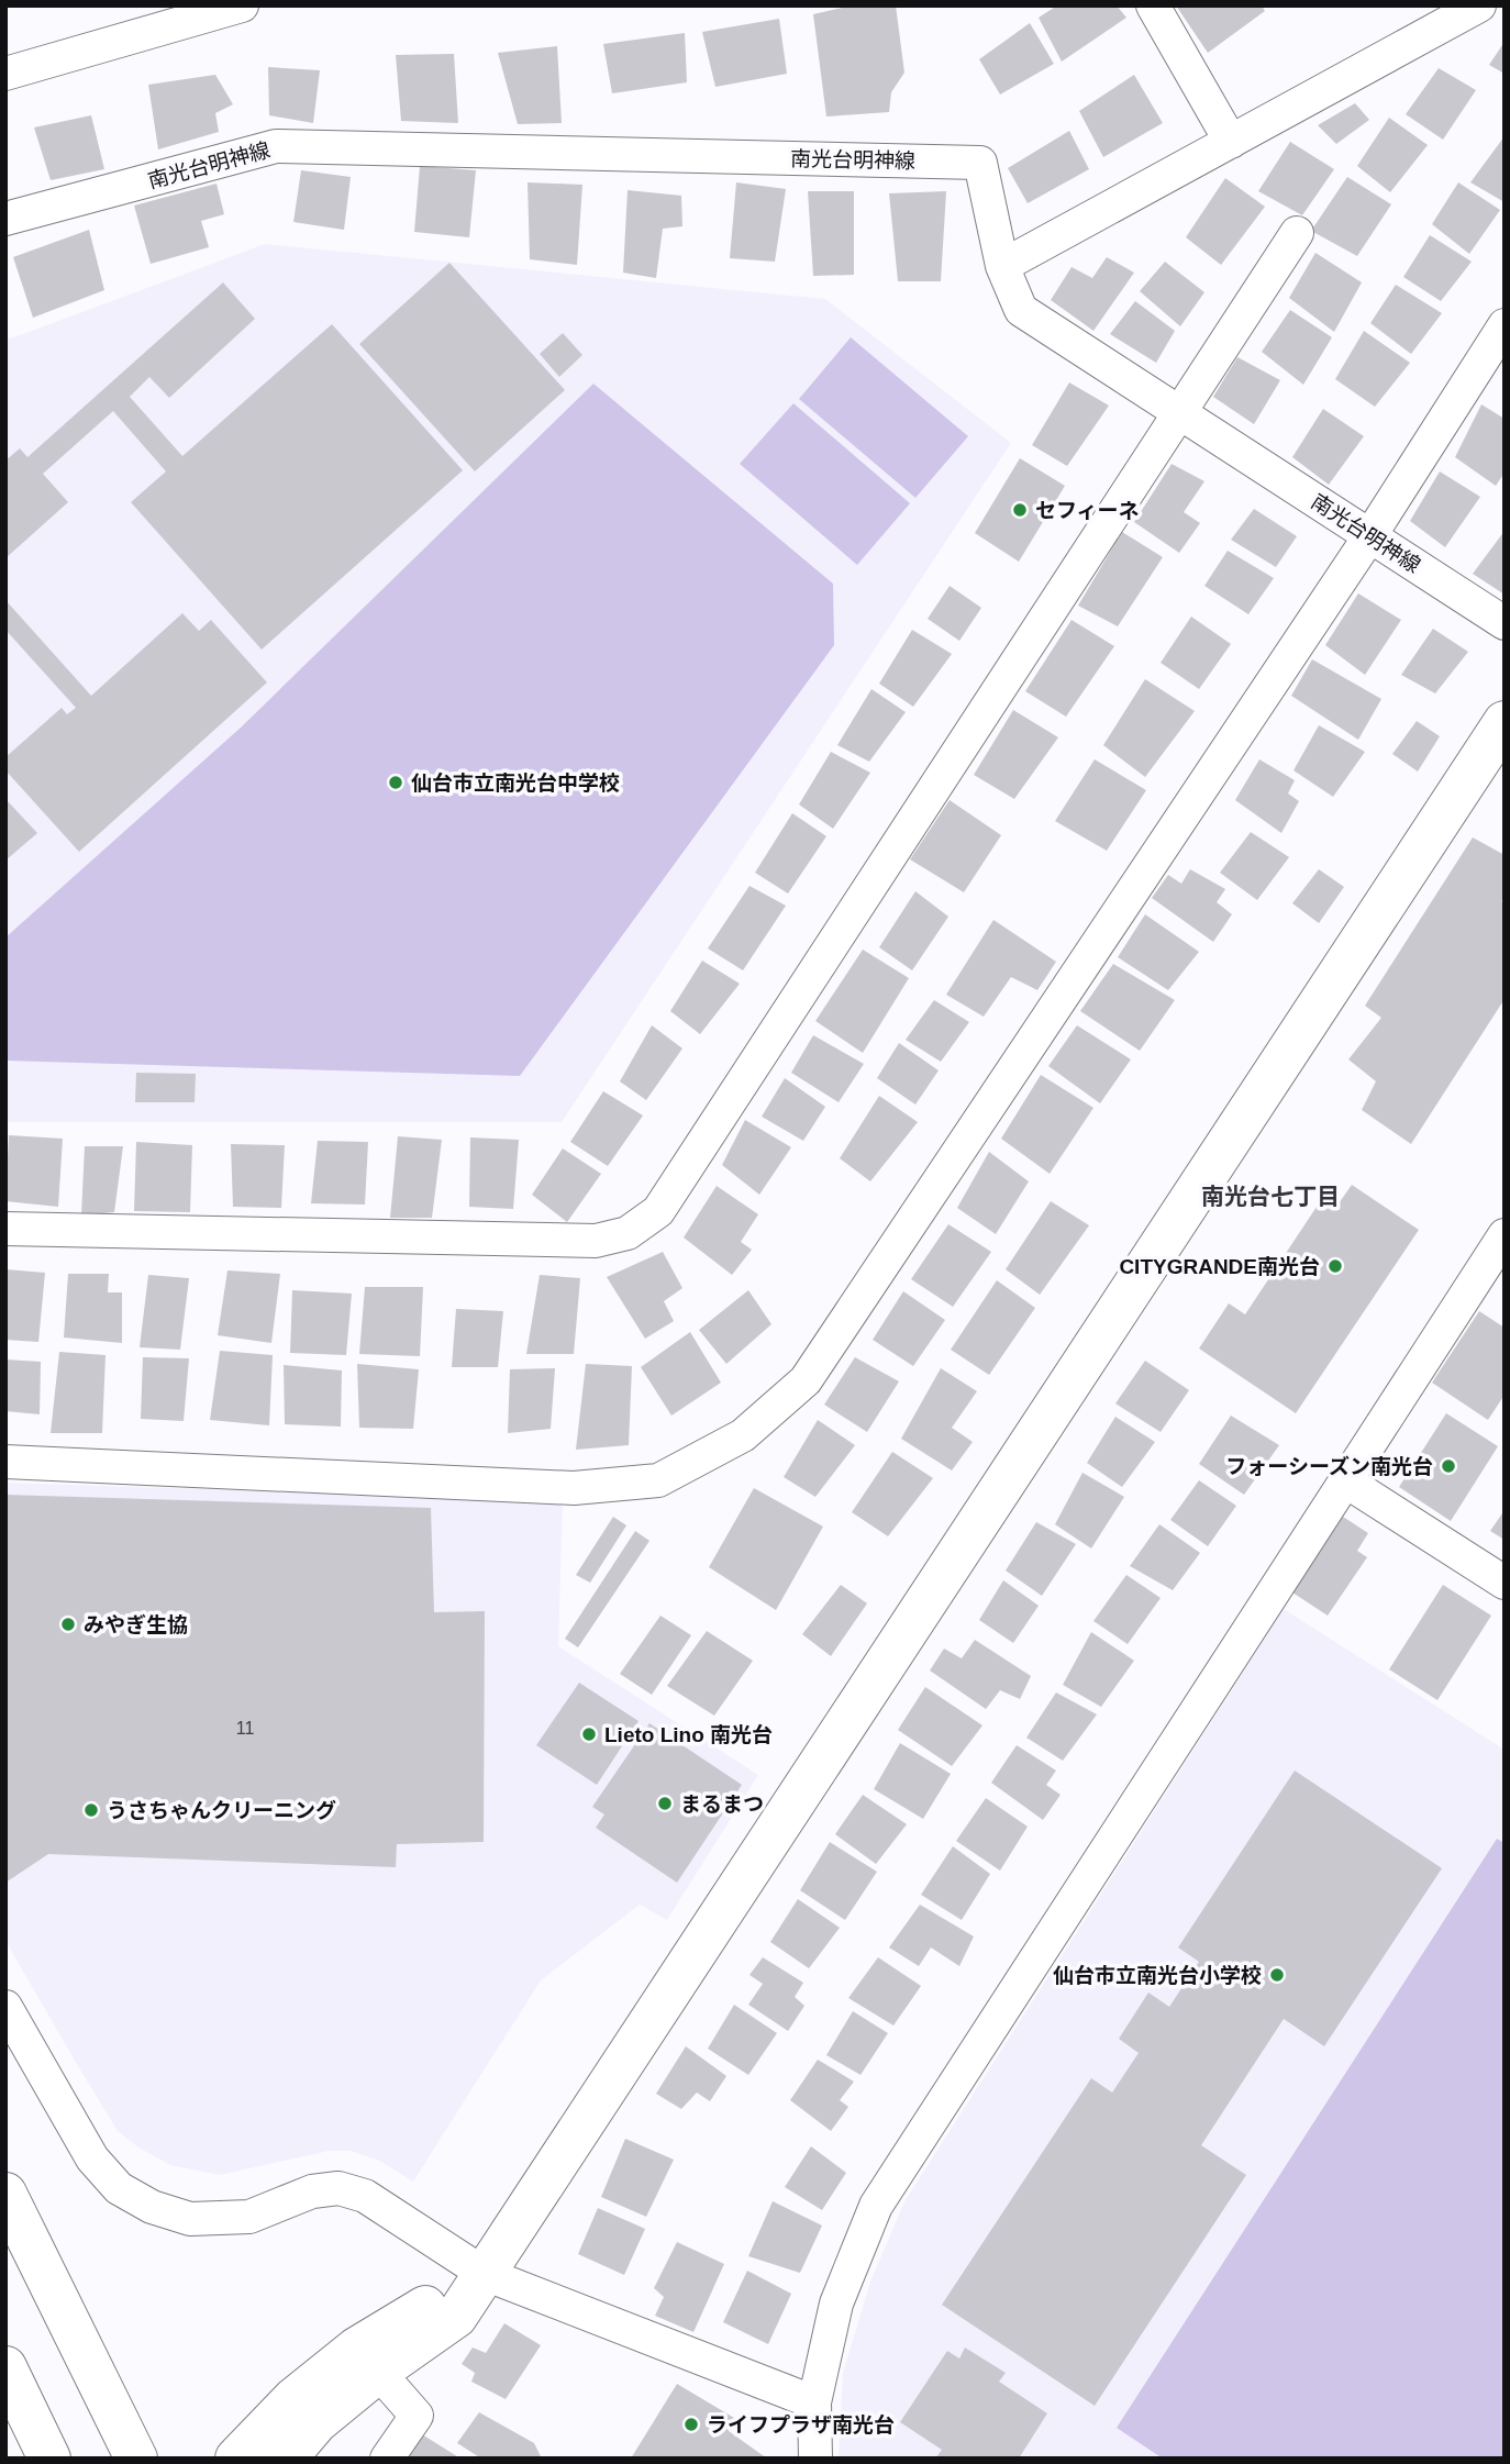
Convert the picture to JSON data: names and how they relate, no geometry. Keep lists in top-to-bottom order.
{
  "streets": {
    "street": ["南光台明神線"]
  },
  "districts": ["南光台七丁目"],
  "places": [
    "セフィーネ",
    "仙台市立南光台中学校",
    "CITYGRANDE南光台",
    "フォーシーズン南光台",
    "みやぎ生協",
    "Lieto Lino 南光台",
    "まるまつ",
    "うさちゃんクリーニング",
    "仙台市立南光台小学校",
    "ライフプラザ南光台"
  ],
  "house_numbers": ["11"]
}
